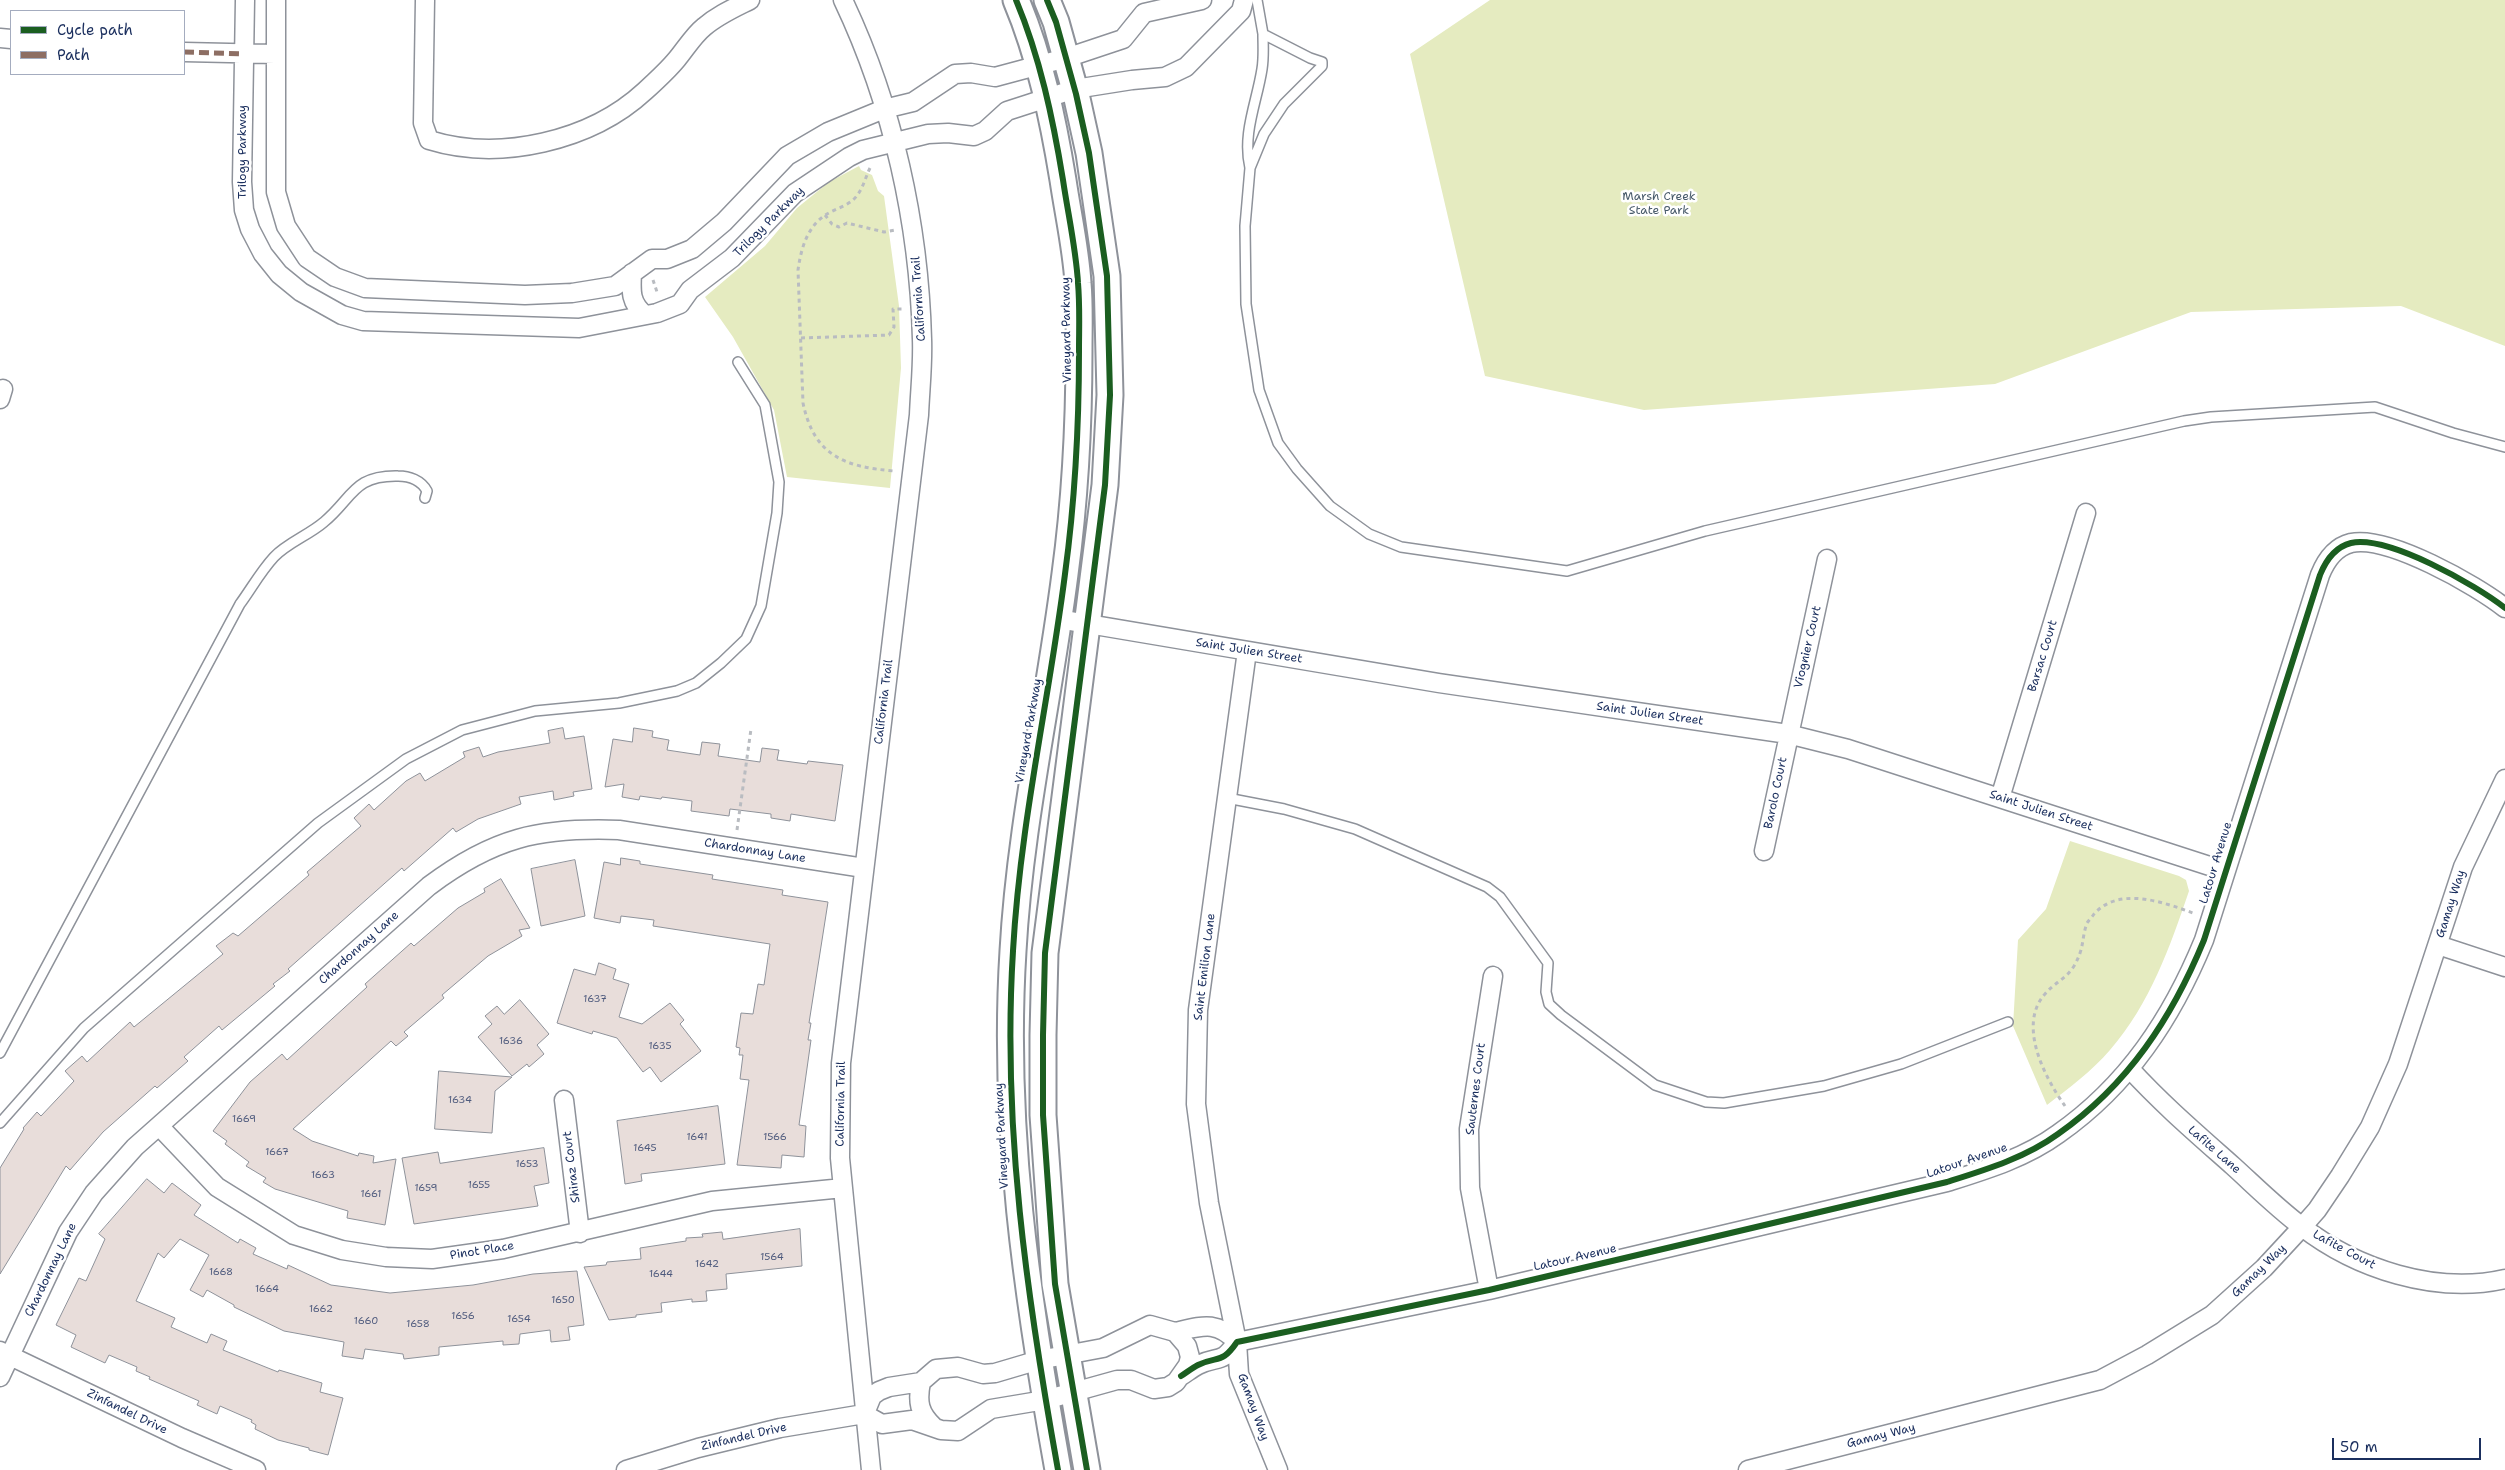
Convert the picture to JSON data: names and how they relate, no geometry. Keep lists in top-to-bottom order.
{
  "streets": {
    "street": [
      "Trilogy Parkway",
      "California Trail",
      "Vineyard Parkway",
      "Viognier Court",
      "Saint Julien Street",
      "Barsac Court",
      "Barolo Court",
      "Chardonnay Lane",
      "Latour Avenue",
      "Gamay Way",
      "Saint Emilion Lane",
      "Sauternes Court",
      "Lafite Lane",
      "Shiraz Court",
      "Lafite Court",
      "Pinot Place",
      "Zinfandel Drive"
    ]
  },
  "crossings": [
    ["Trilogy Parkway", "California Trail"],
    ["Trilogy Parkway", "Vineyard Parkway"],
    ["California Trail", "Chardonnay Lane"],
    ["California Trail", "Pinot Place"],
    ["California Trail", "Zinfandel Drive"],
    ["Vineyard Parkway", "Saint Julien Street"],
    ["Viognier Court", "Saint Julien Street"],
    ["Viognier Court", "Barolo Court"],
    ["Saint Julien Street", "Barsac Court"],
    ["Saint Julien Street", "Barolo Court"],
    ["Saint Julien Street", "Latour Avenue"],
    ["Saint Julien Street", "Saint Emilion Lane"],
    ["Chardonnay Lane", "Pinot Place"],
    ["Chardonnay Lane", "Zinfandel Drive"],
    ["Latour Avenue", "Gamay Way"],
    ["Latour Avenue", "Saint Emilion Lane"],
    ["Latour Avenue", "Sauternes Court"],
    ["Latour Avenue", "Lafite Lane"],
    ["Gamay Way", "Saint Emilion Lane"],
    ["Gamay Way", "Lafite Lane"],
    ["Gamay Way", "Lafite Court"],
    ["Lafite Lane", "Lafite Court"],
    ["Shiraz Court", "Pinot Place"]
  ],
  "parks": ["Marsh Creek State Park"],
  "house_numbers": [
    "1637",
    "1636",
    "1635",
    "1634",
    "1669",
    "1641",
    "1566",
    "1645",
    "1667",
    "1653",
    "1663",
    "1655",
    "1659",
    "1661",
    "1564",
    "1642",
    "1668",
    "1644",
    "1664",
    "1650",
    "1662",
    "1656",
    "1654",
    "1660",
    "1658"
  ],
  "legend": ["Cycle path", "Path"],
  "scale_bar": "50 m"
}
